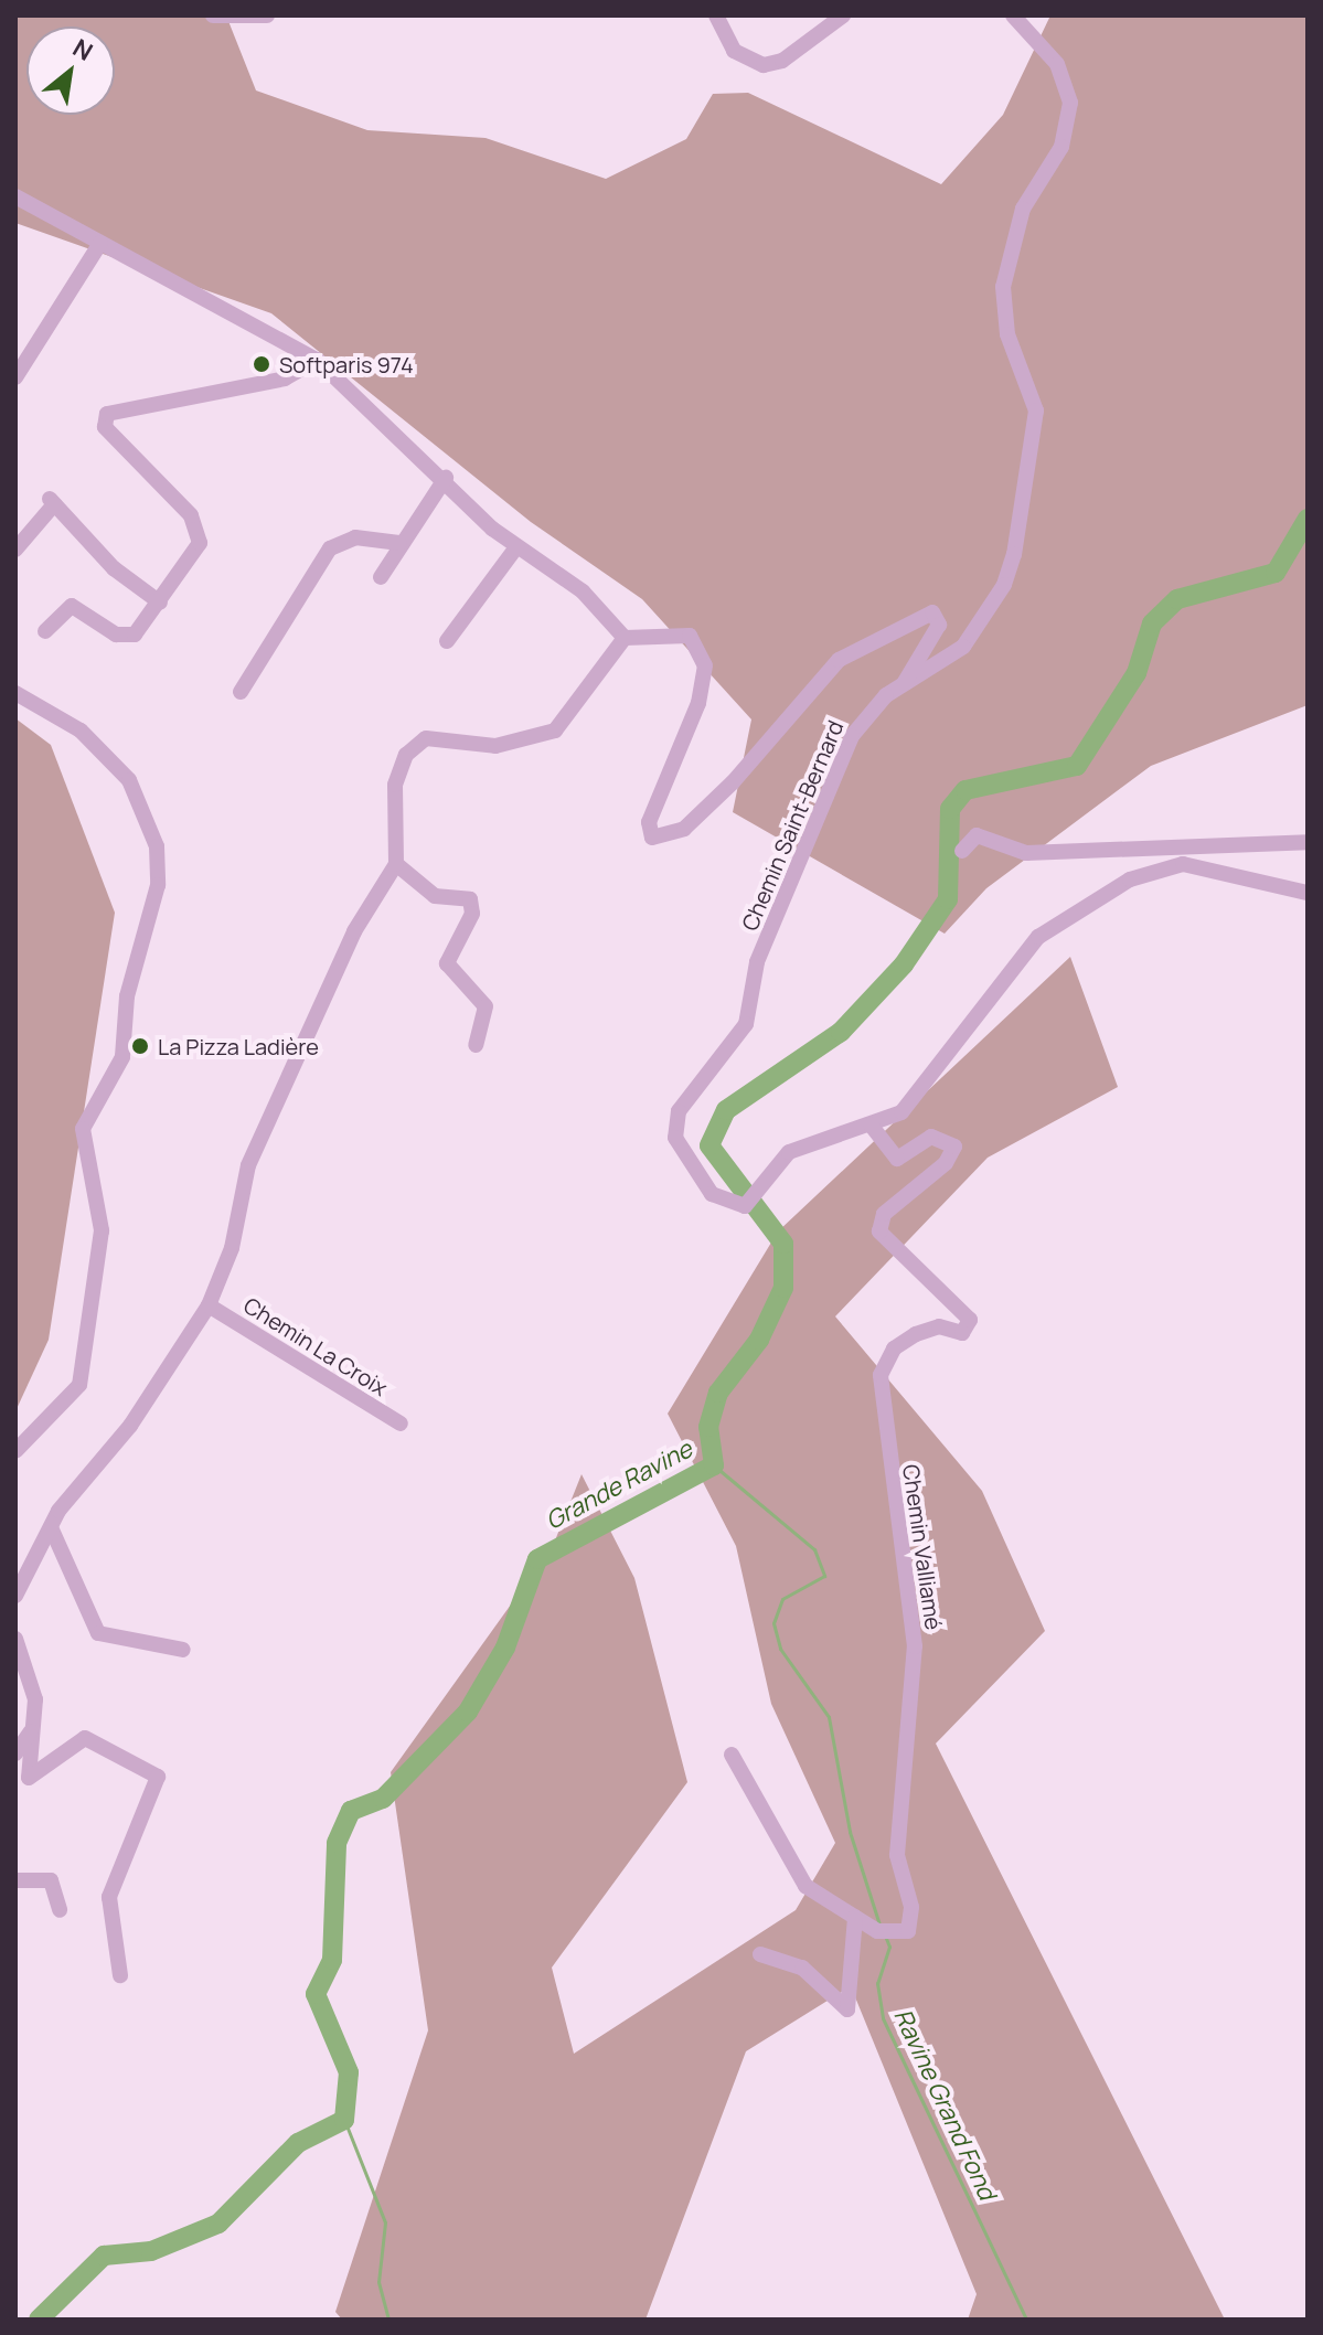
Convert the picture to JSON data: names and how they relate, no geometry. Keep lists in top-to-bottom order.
{
  "streets": {
    "street": ["Chemin Saint-Bernard", "Chemin La Croix", "Chemin Valliamé"]
  },
  "crossings": [
    ["Chemin Saint-Bernard", "Chemin Valliamé"]
  ],
  "water": ["Grande Ravine", "Ravine Grand Fond"],
  "places": ["Softparis 974", "La Pizza Ladière"],
  "north": "top right"
}
